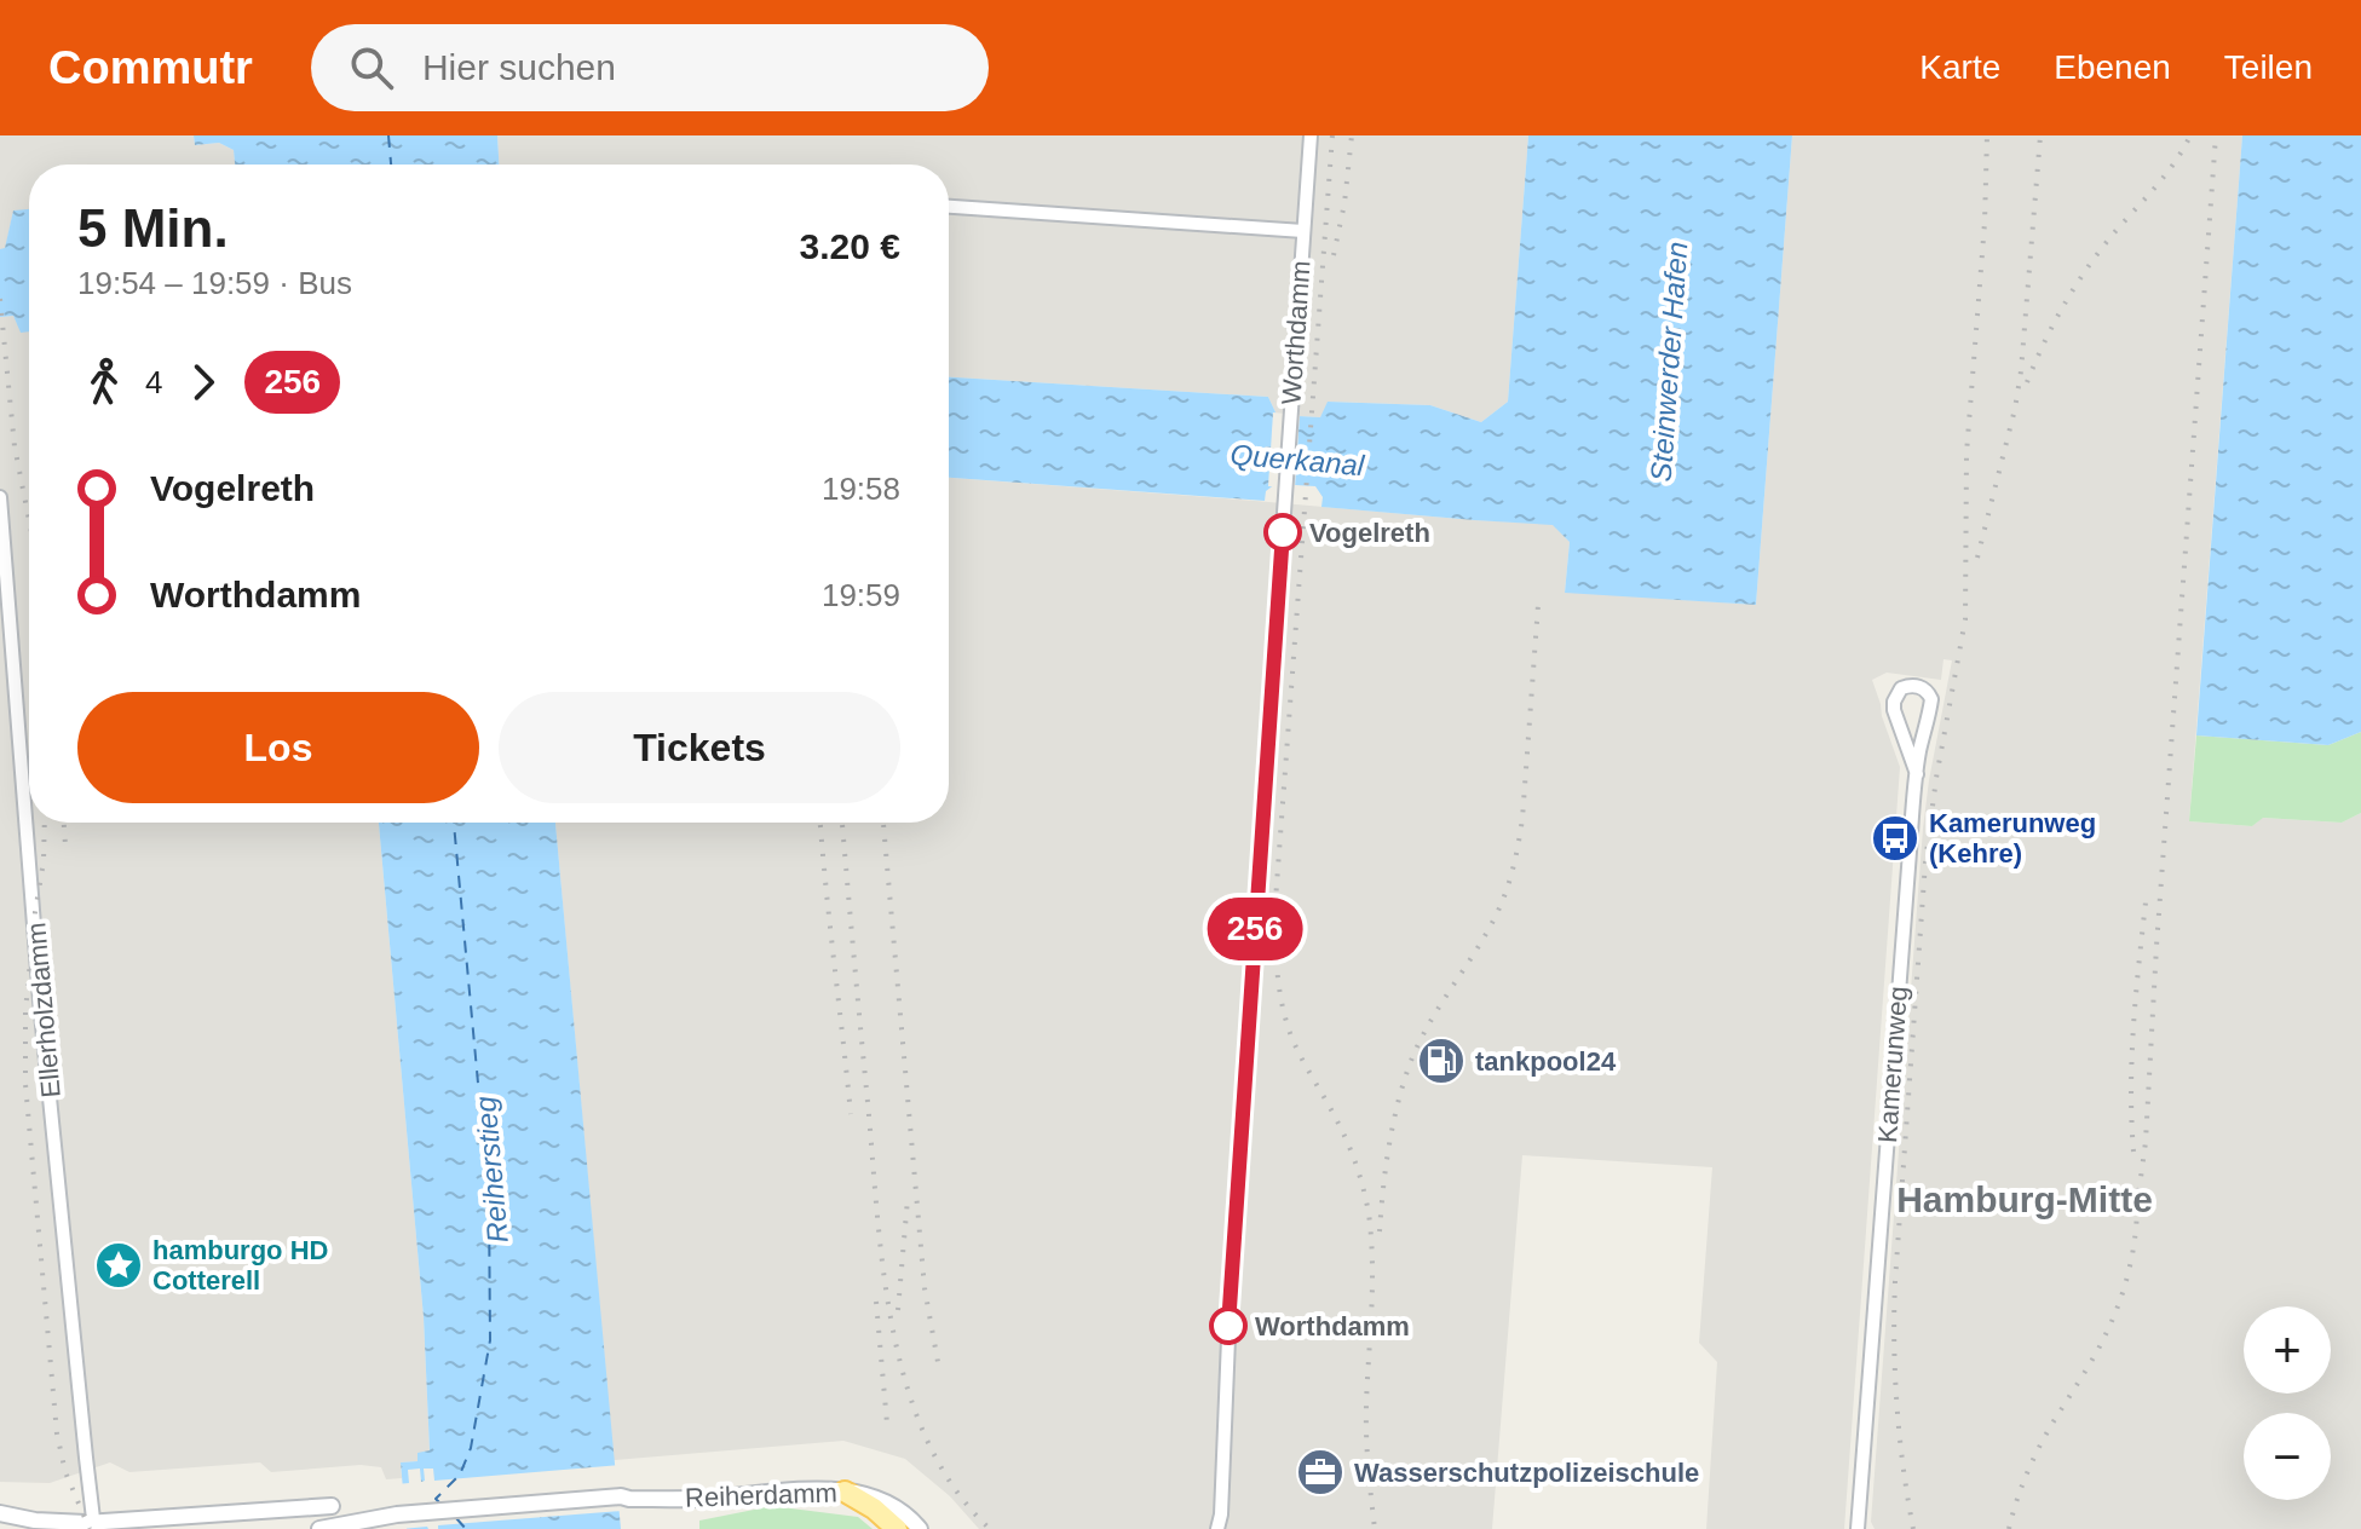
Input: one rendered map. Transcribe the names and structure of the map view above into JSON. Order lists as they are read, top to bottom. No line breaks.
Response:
{"streets":{"street":["Worthdamm","Ellerholzdamm","Kamerunweg","Reiherdamm"]},"districts":["Hamburg-Mitte"],"water":["Steinwerder Hafen","Querkanal","Reiherstieg"],"places":{"other":["Vogelreth","Worthdamm"],"bus stop":["Kamerunweg (Kehre)"],"fuel station":["tankpool24"],"place":["hamburgo HD Cotterell"],"office":["Wasserschutzpolizeischule"]},"lines":["bus line 256"],"page":{"header":"Commutr","search":"Hier suchen","nav":["Karte","Ebenen","Teilen"],"on_map":"256","heading":["5 Min.","19:54 – 19:59 · Bus","3.20 €"],"legs":["4","256"],"list":[{"name":"Vogelreth","value":"19:58"},{"name":"Worthdamm","value":"19:59"}],"buttons":["Los","Tickets"],"map_buttons":["+","−"]}}
